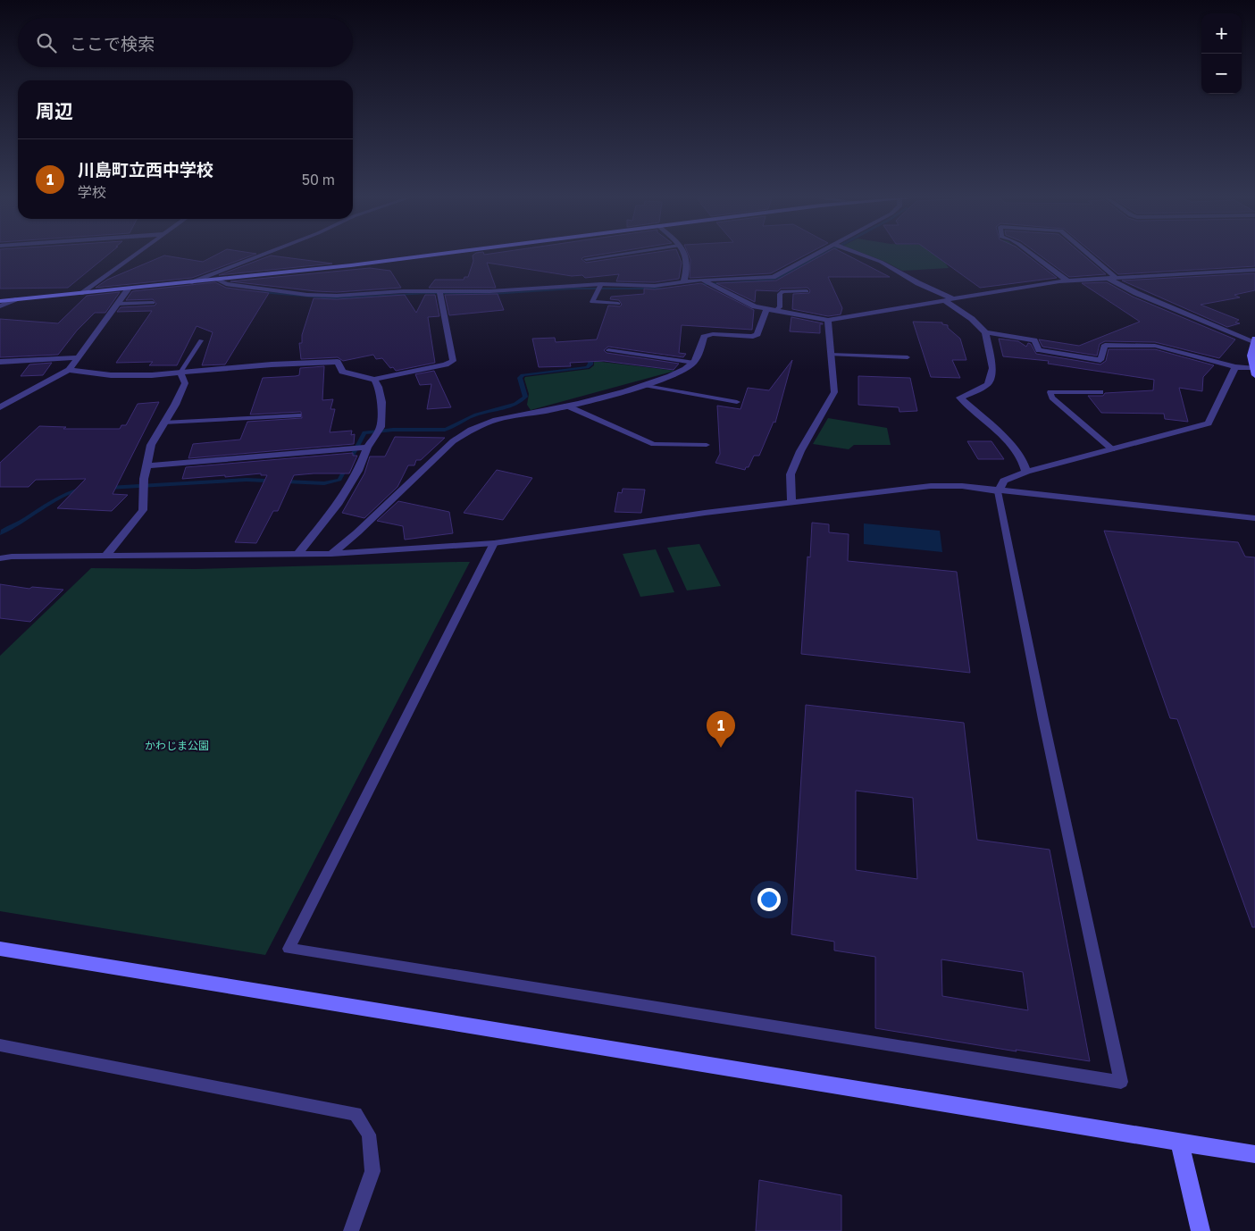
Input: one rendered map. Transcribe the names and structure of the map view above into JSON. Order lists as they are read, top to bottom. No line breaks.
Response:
{"parks":["かわじま公園"],"page":{"map_buttons":["+","−"],"search":"ここで検索","heading":"周辺","list":[{"mark":"1","name":"川島町立西中学校","note":"学校","value":"50 m"}],"pins":"1"}}
